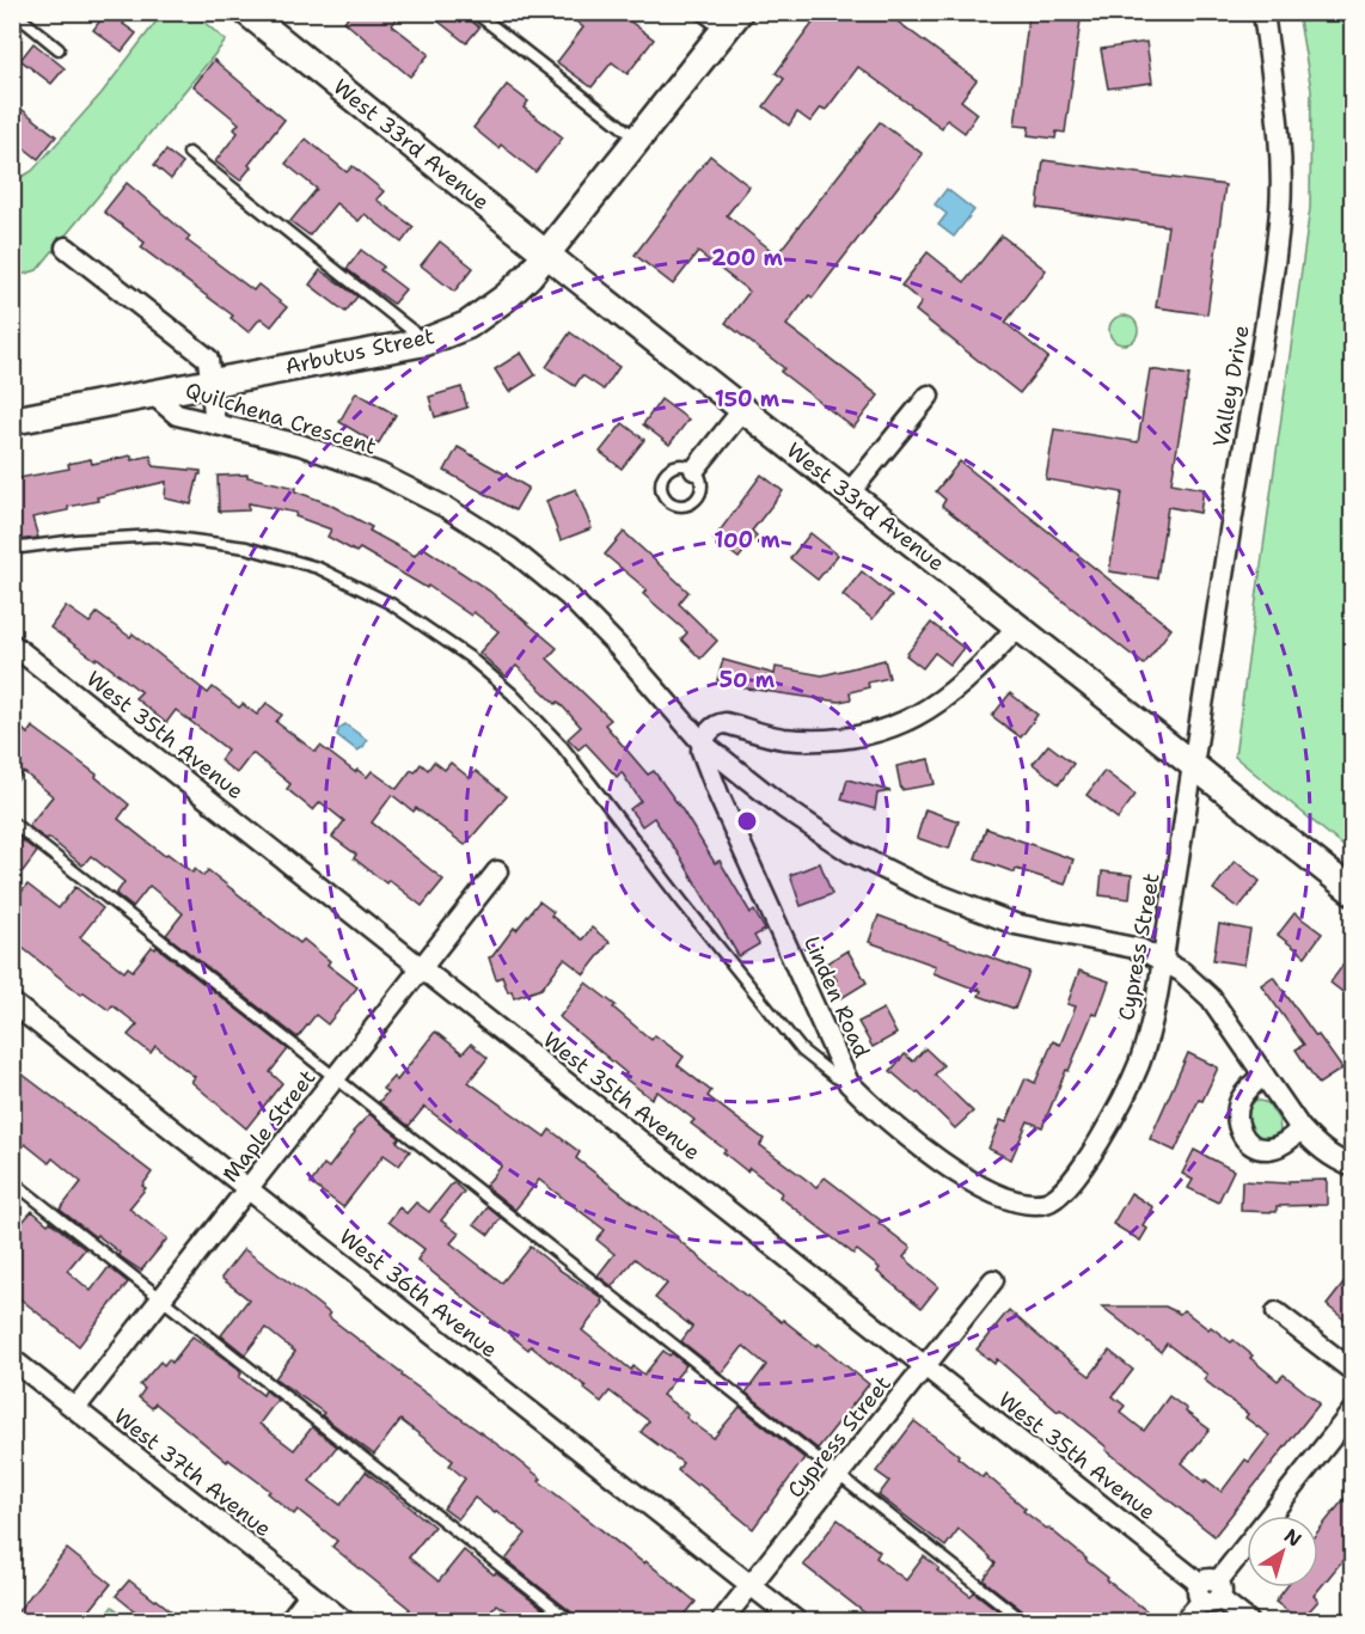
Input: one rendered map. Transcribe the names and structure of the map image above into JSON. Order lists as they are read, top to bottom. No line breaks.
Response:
{"streets":{"main road":["Arbutus Street"],"street":["West 33rd Avenue","Valley Drive","Quilchena Crescent","West 35th Avenue","Cypress Street","Linden Road","Maple Street","West 36th Avenue","West 37th Avenue"]},"crossings":[["West 33rd Avenue","Arbutus Street"],["West 33rd Avenue","Valley Drive"],["West 33rd Avenue","Cypress Street"],["Arbutus Street","Quilchena Crescent"],["Valley Drive","Cypress Street"],["Quilchena Crescent","Cypress Street"],["Quilchena Crescent","Linden Road"],["West 35th Avenue","Cypress Street"],["West 35th Avenue","Maple Street"],["Cypress Street","Linden Road"],["Cypress Street","West 36th Avenue"],["Maple Street","West 36th Avenue"],["Maple Street","West 37th Avenue"]],"north":"top right","rings":["200 m","150 m","100 m","50 m"]}
